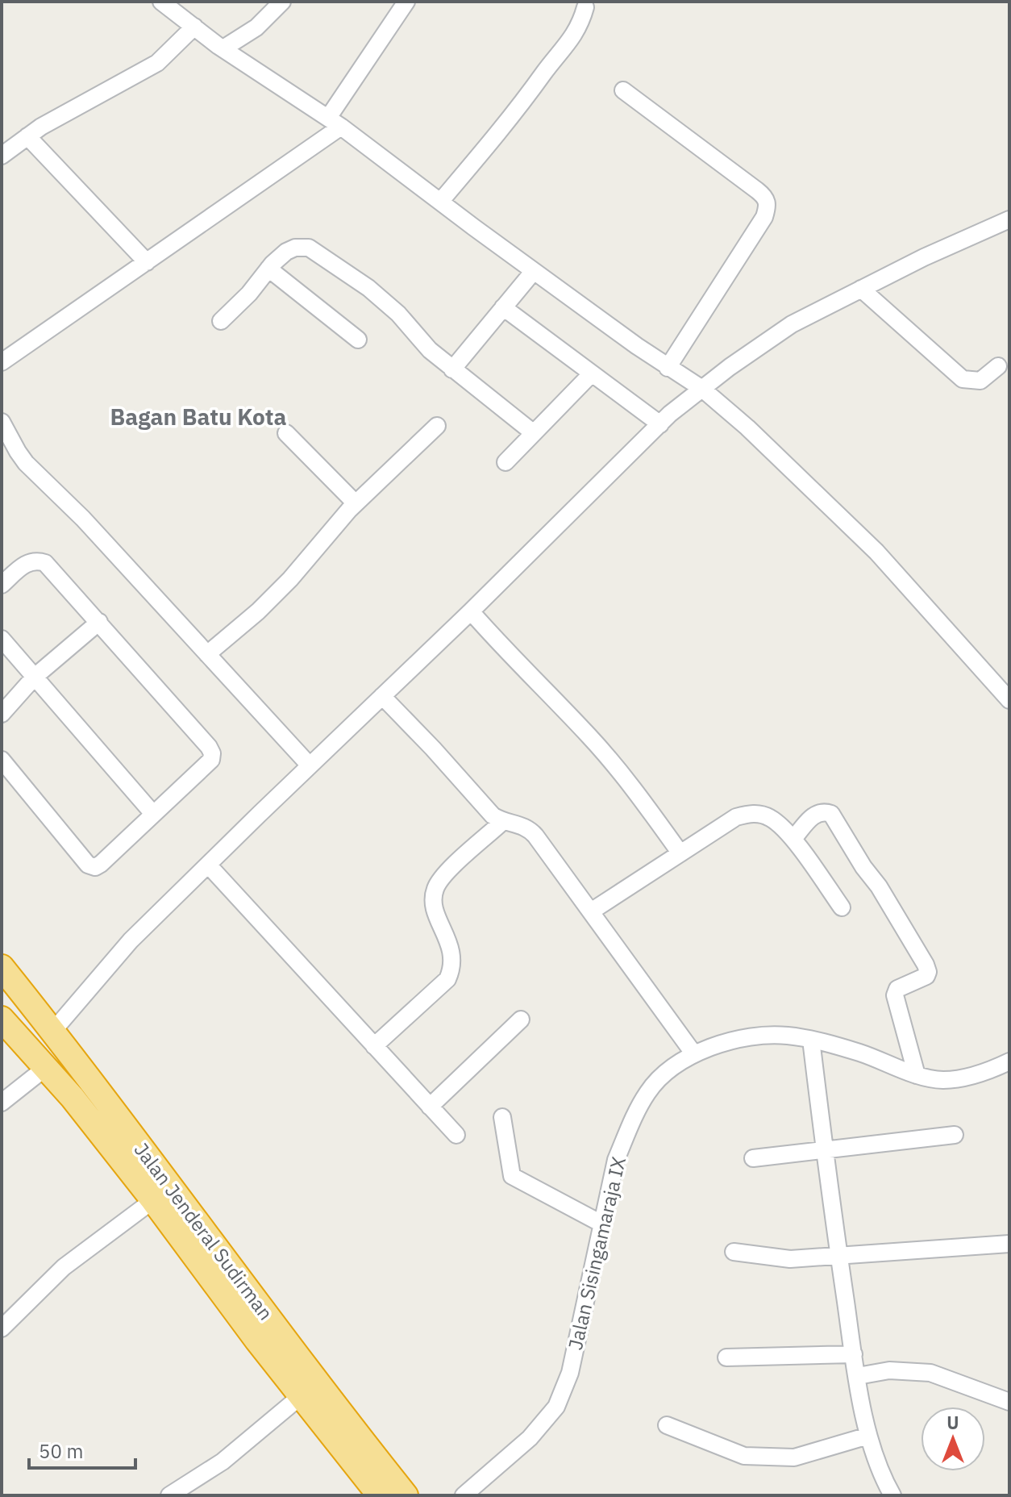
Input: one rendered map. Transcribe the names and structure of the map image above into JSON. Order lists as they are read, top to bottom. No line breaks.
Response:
{"streets":{"highway":["Jalan Jenderal Sudirman"],"street":["Jalan Sisingamaraja IX"]},"districts":["Bagan Batu Kota"],"scale_bar":"50 m","north":"top"}
